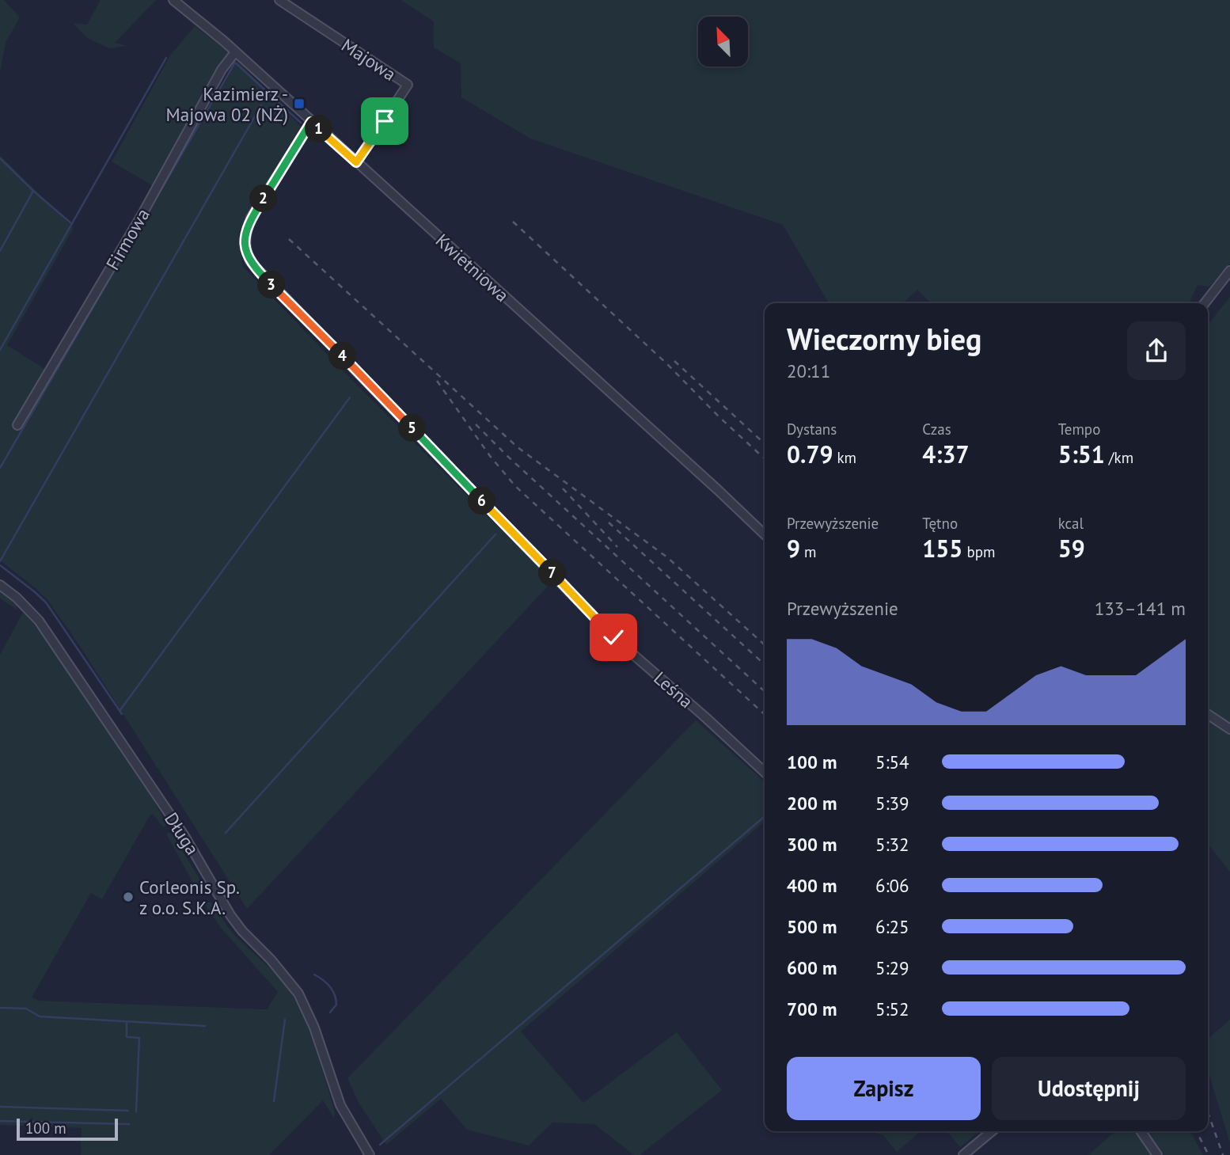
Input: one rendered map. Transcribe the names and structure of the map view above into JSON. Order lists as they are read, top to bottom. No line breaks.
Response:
{"streets":{"street":["Majowa","Firmowa","Kwietniowa","Leśna","Długa"]},"crossings":[["Majowa","Kwietniowa"],["Firmowa","Kwietniowa"],["Kwietniowa","Leśna"]],"places":{"transit":["Kazimierz - Majowa 02 (NŻ)"],"other":["Corleonis Sp. z o.o. S.K.A."]},"scale_bar":"100 m","north":"top left","page":{"pins":["1","2","3","4","5","6","7"],"heading":["Wieczorny bieg","20:11"],"stats":[["Dystans","0.79 km"],["Czas","4:37"],["Tempo","5:51 /km"],["Przewyższenie","9 m"],["Tętno","155 bpm"],["kcal","59"]],"chart":["Przewyższenie","133–141 m"],"list":[{"name":"100 m","note":"5:54"},{"name":"200 m","note":"5:39"},{"name":"300 m","note":"5:32"},{"name":"400 m","note":"6:06"},{"name":"500 m","note":"6:25"},{"name":"600 m","note":"5:29"},{"name":"700 m","note":"5:52"}],"buttons":["Zapisz","Udostępnij"],"scale":"100 m"}}
